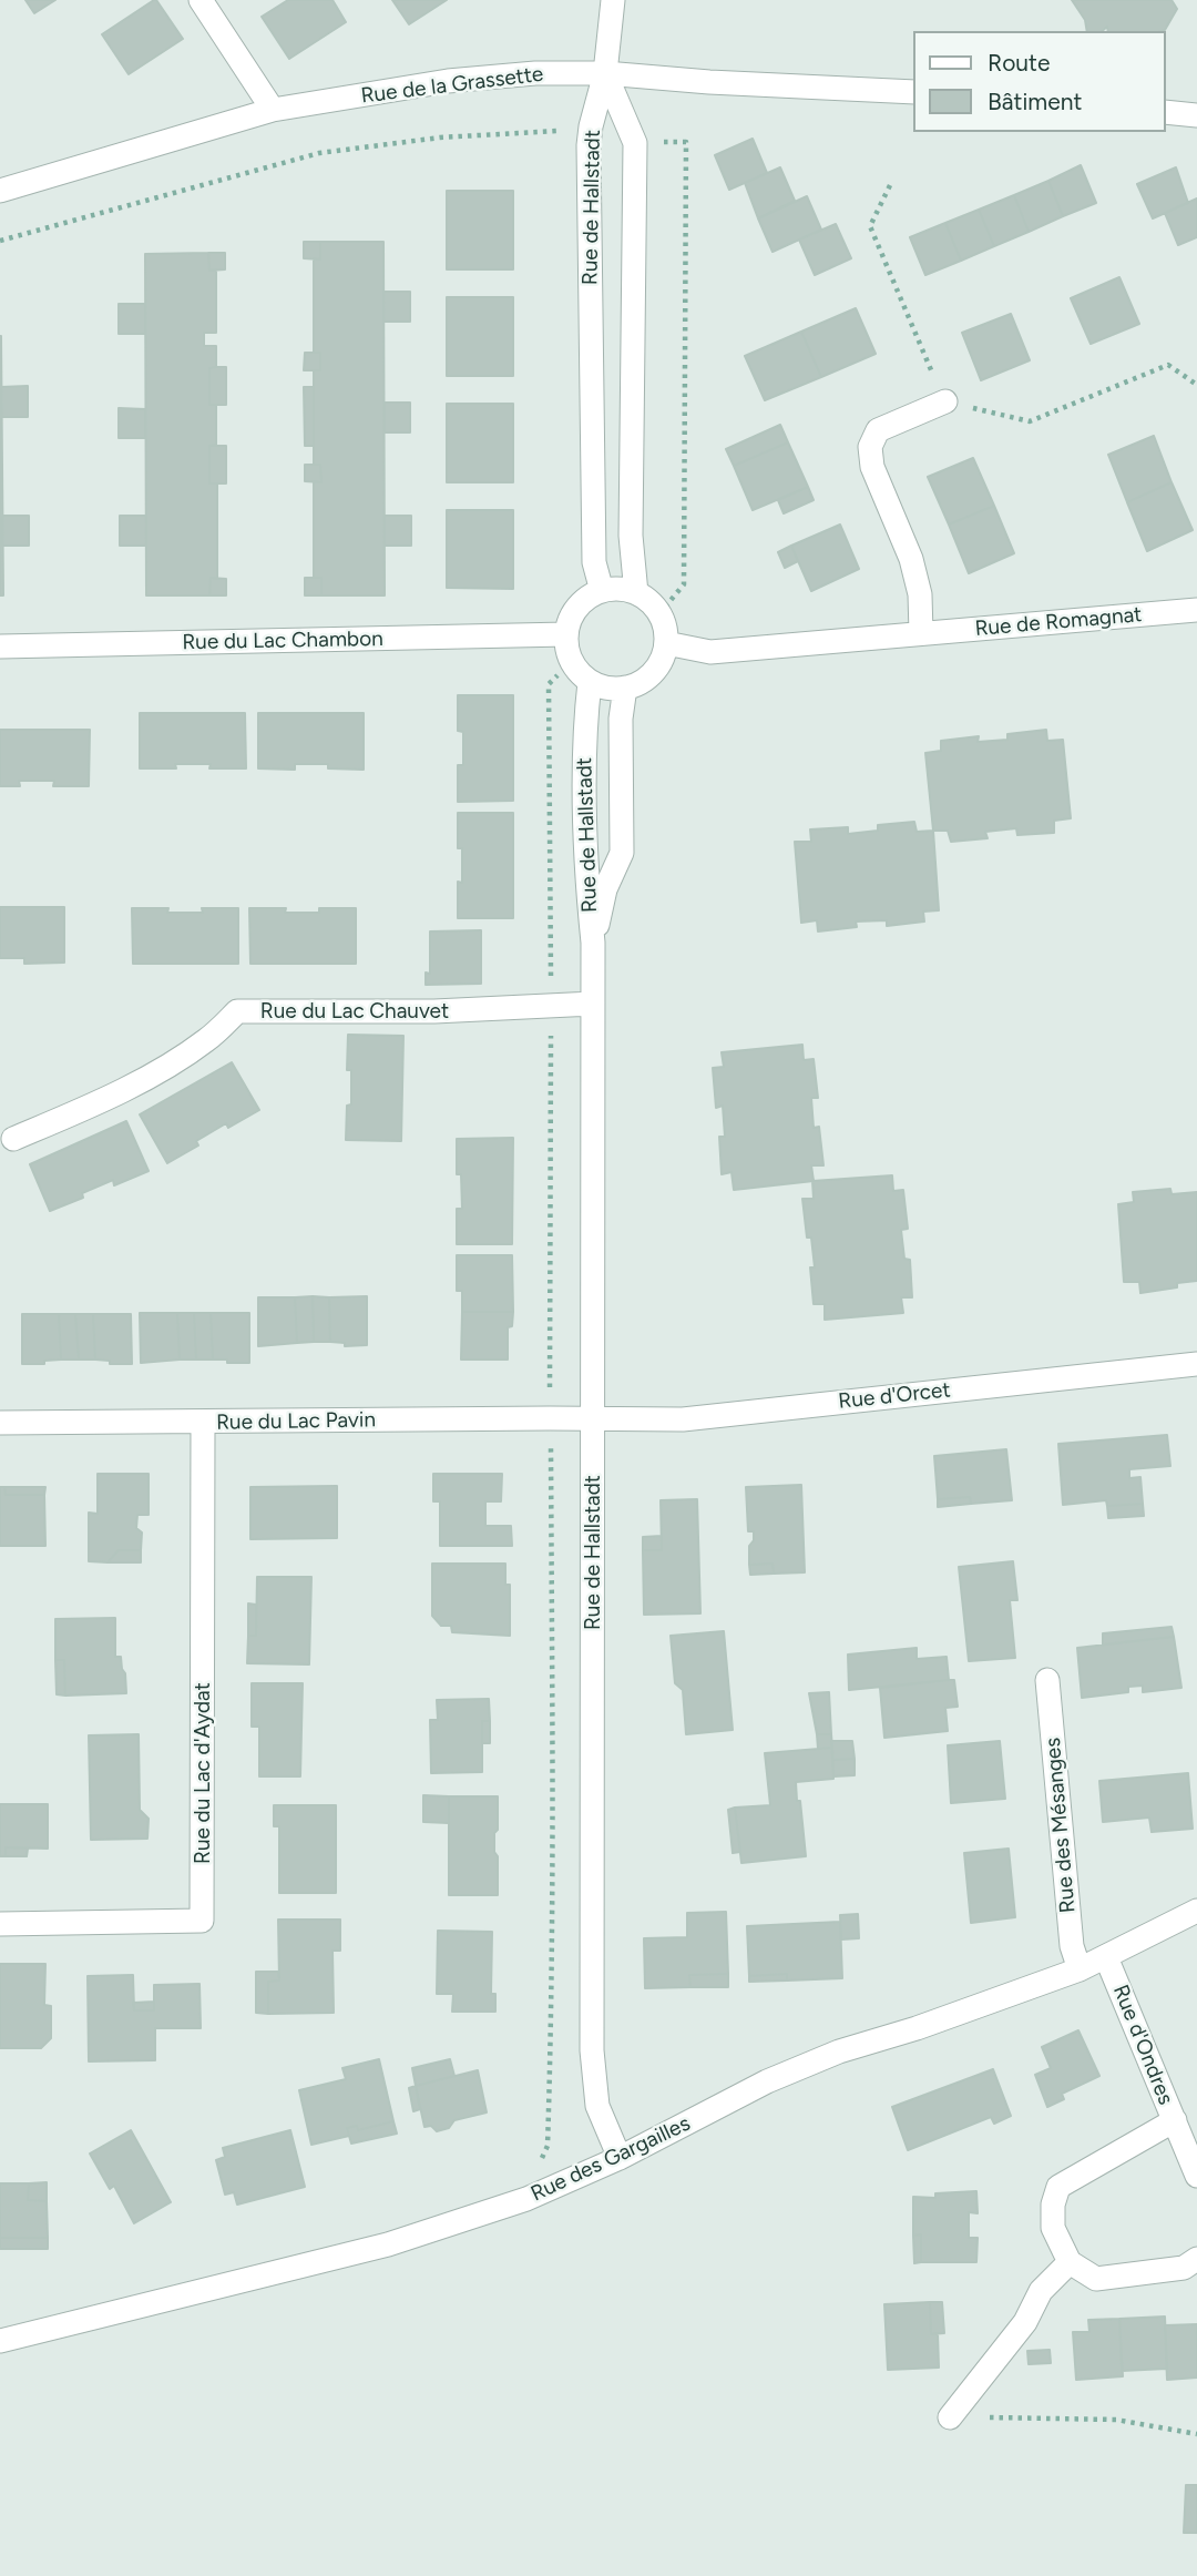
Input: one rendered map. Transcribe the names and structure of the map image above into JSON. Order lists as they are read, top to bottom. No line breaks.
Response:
{"streets":{"street":["Rue de la Grassette","Rue de Hallstadt","Rue de Romagnat","Rue du Lac Chambon","Rue du Lac Chauvet","Rue d'Orcet","Rue du Lac Pavin","Rue du Lac d'Aydat","Rue des Mésanges","Rue d'Ondres","Rue des Gargailles"]},"crossings":[["Rue de la Grassette","Rue de Hallstadt"],["Rue de Hallstadt","Rue de Romagnat"],["Rue de Hallstadt","Rue du Lac Chambon"],["Rue de Hallstadt","Rue du Lac Chauvet"],["Rue de Hallstadt","Rue d'Orcet"],["Rue de Hallstadt","Rue du Lac Pavin"],["Rue de Hallstadt","Rue des Gargailles"],["Rue de Romagnat","Rue du Lac Chambon"],["Rue d'Orcet","Rue du Lac Pavin"],["Rue du Lac Pavin","Rue du Lac d'Aydat"],["Rue des Mésanges","Rue des Gargailles"],["Rue d'Ondres","Rue des Gargailles"]],"legend":["Route","Bâtiment"]}
